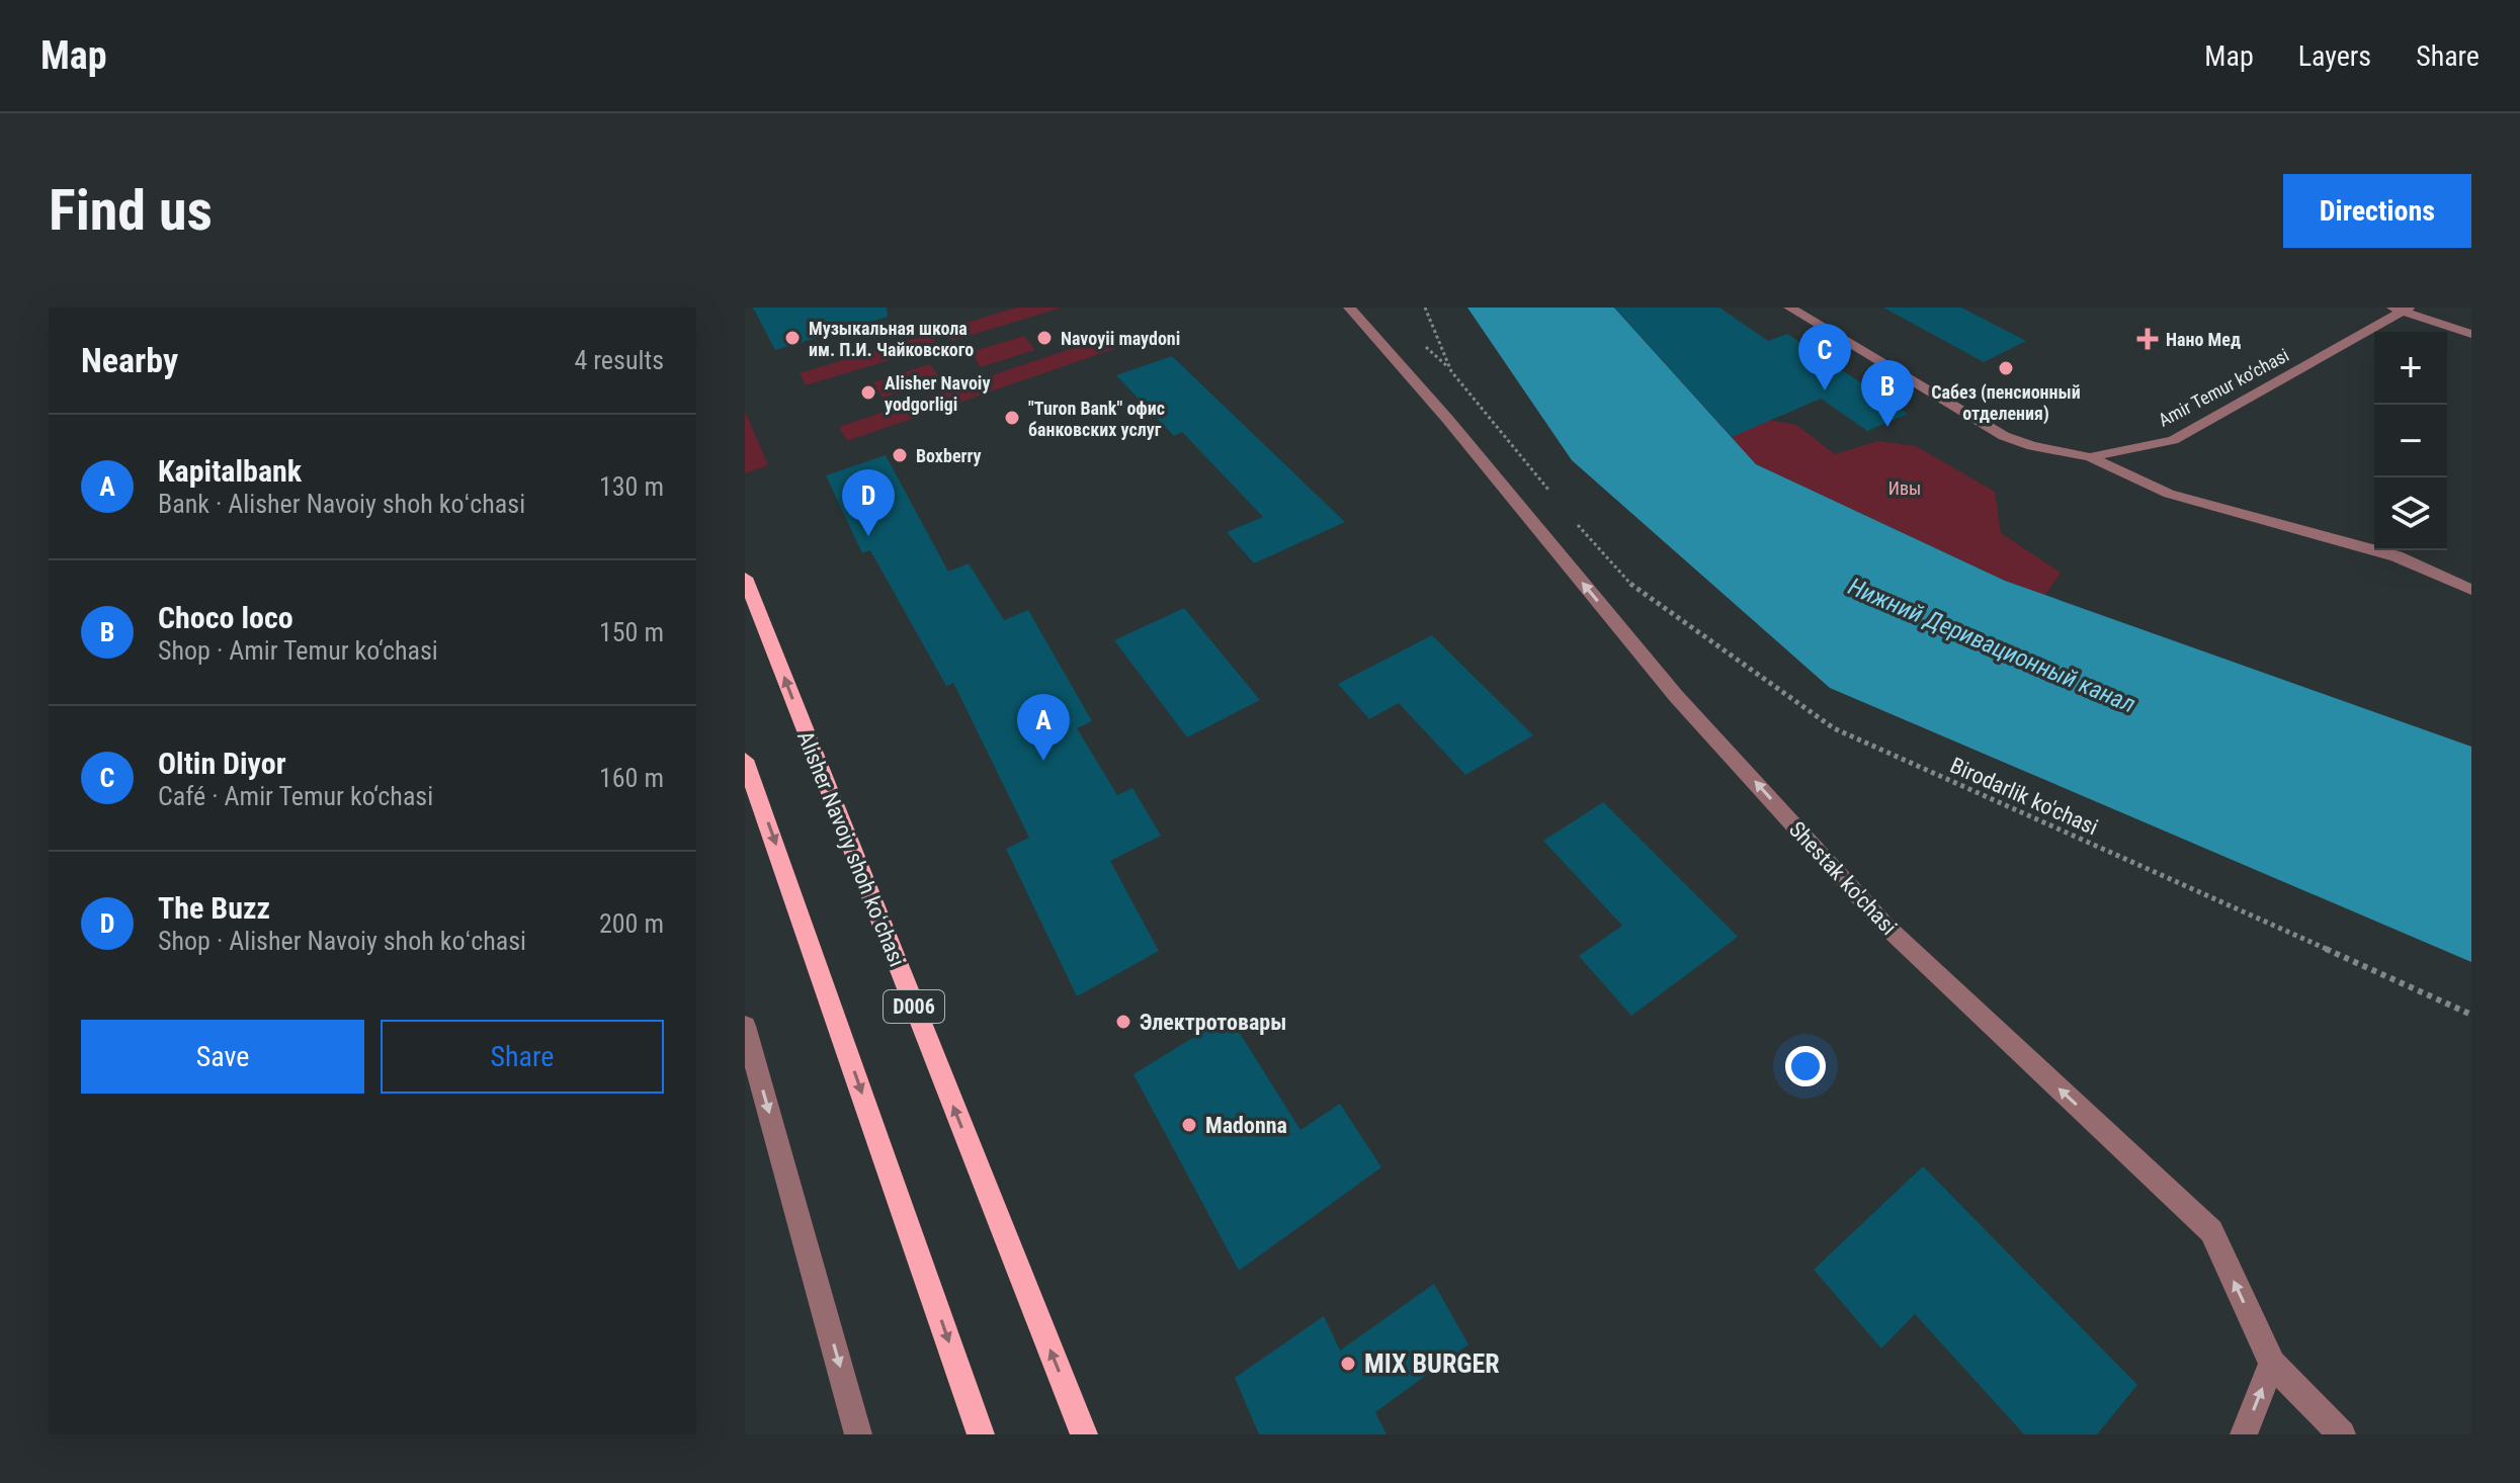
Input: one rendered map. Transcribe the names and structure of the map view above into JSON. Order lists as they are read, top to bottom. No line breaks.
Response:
{"streets":{"main road":["Alisher Navoiy shoh koʻchasi","D006"],"street":["Amir Temur ko‘chasi","Shestak ko'chasi"],"path":["Birodarlik ko'chasi"]},"one_way":["Shestak ko'chasi"],"water":["Нижний Деривационный канал"],"parks":["Ивы"],"places":{"other":["Музыкальная школа им. П.И. Чайковского","Navoyii maydoni","Сабез (пенсионный отделения)","Alisher Navoiy yodgorligi","\"Turon Bank\" офис банковских услуг","Boxberry","Электротовары","Madonna","MIX BURGER"],"health":["Нано Мед"]},"page":{"header":"Map","nav":["Map","Layers","Share"],"buttons":["Directions",["Save","Share"]],"title":"Find us","heading":["Nearby","4 results"],"pins":["C","B","D","A"],"map_buttons":["+","−"],"list":[{"mark":"A","name":"Kapitalbank","note":"Bank · Alisher Navoiy shoh koʻchasi","value":"130 m"},{"mark":"B","name":"Choco loco","note":"Shop · Amir Temur ko‘chasi","value":"150 m"},{"mark":"C","name":"Oltin Diyor","note":"Café · Amir Temur ko‘chasi","value":"160 m"},{"mark":"D","name":"The Buzz","note":"Shop · Alisher Navoiy shoh koʻchasi","value":"200 m"}]}}
